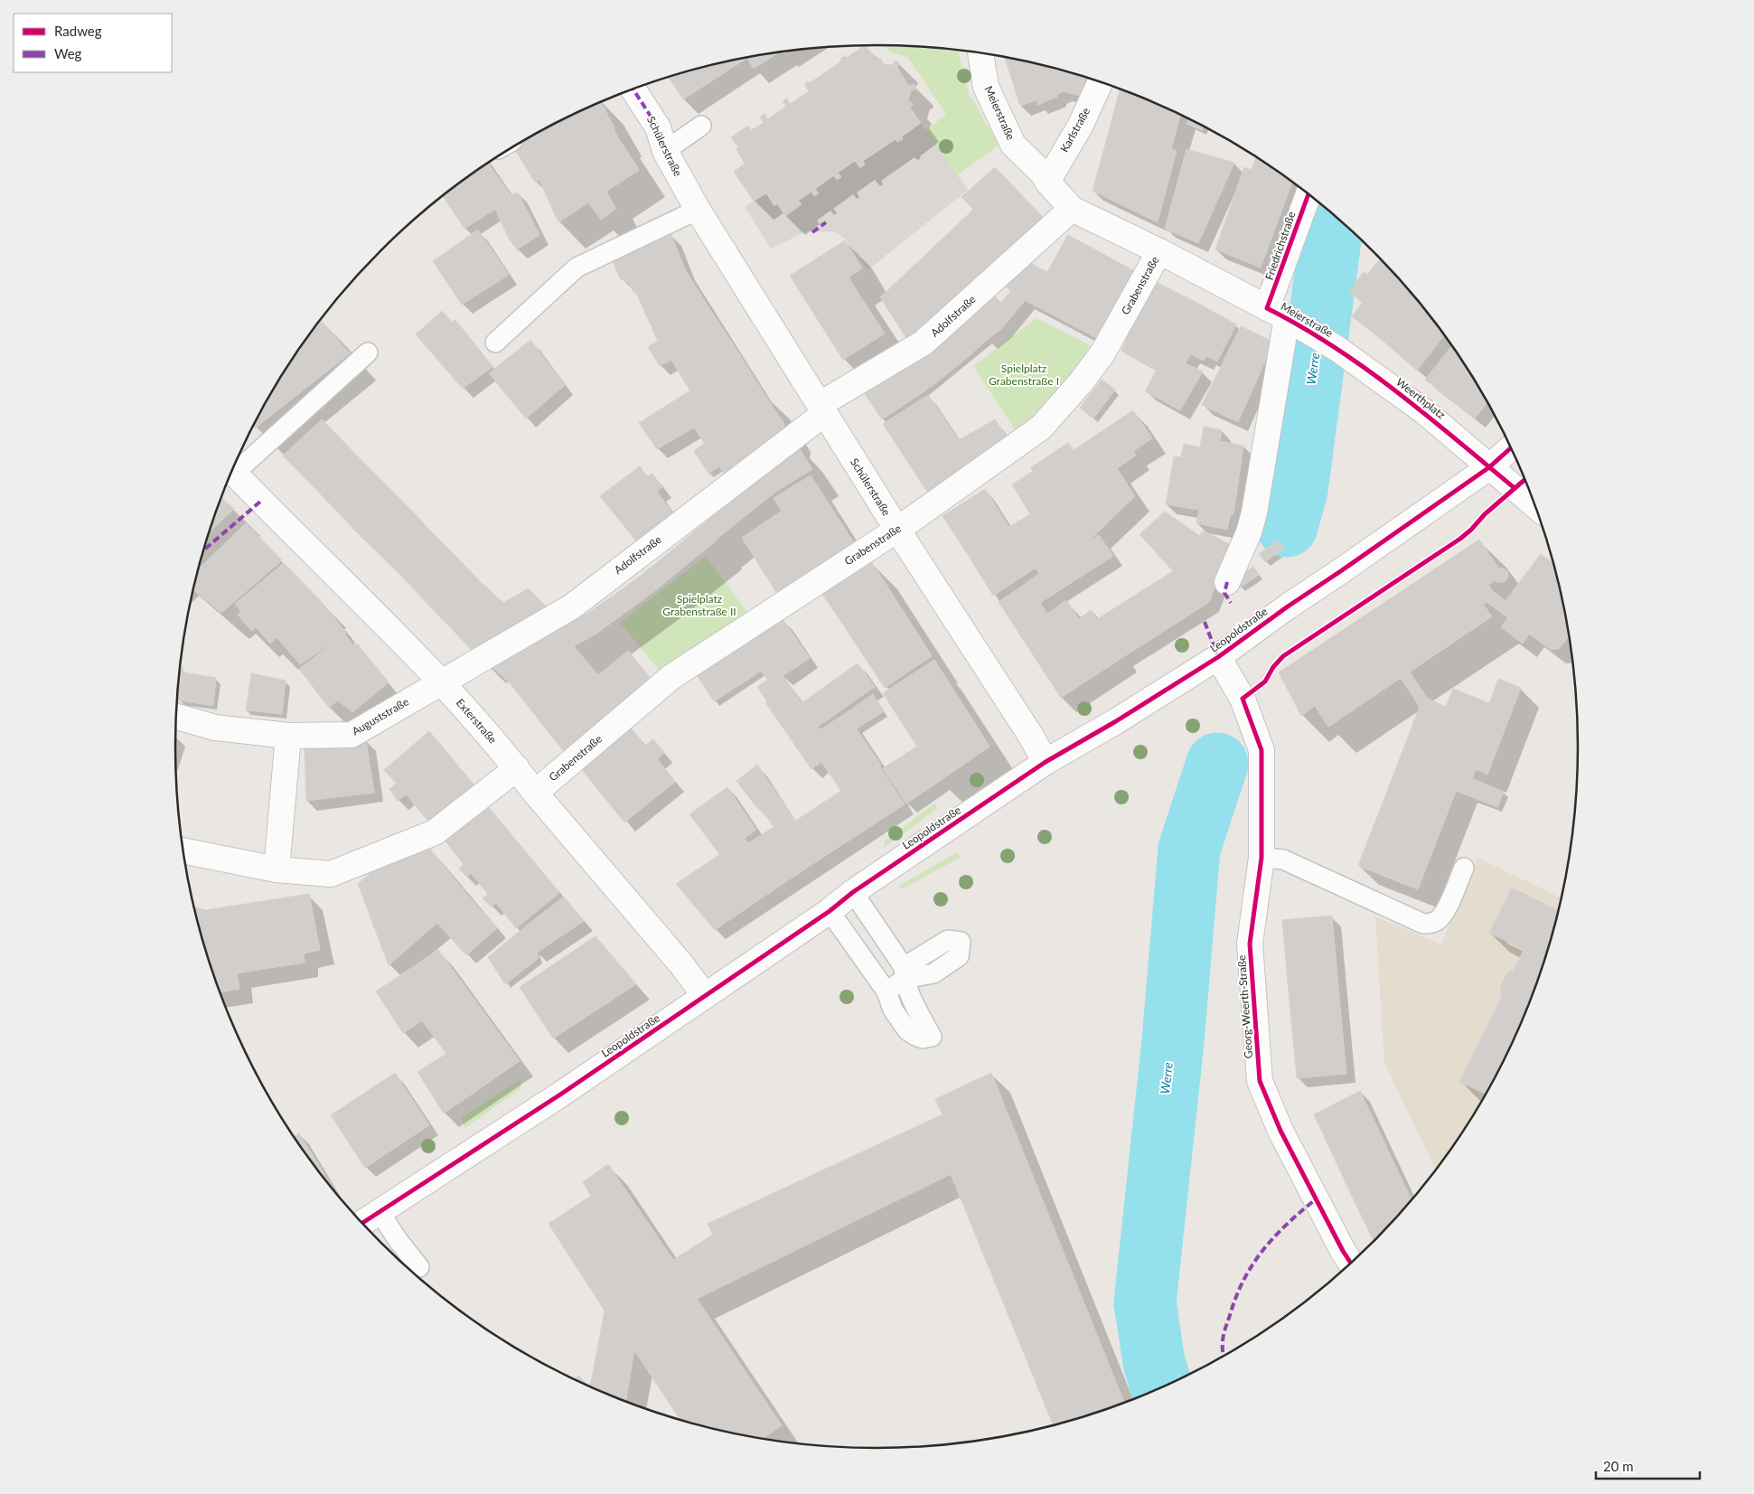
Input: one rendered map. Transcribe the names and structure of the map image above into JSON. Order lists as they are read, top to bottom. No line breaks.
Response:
{"streets":{"street":["Meierstraße","Karlstraße","Schülerstraße","Friedrichstraße","Grabenstraße","Adolfstraße","Weerthplatz","Leopoldstraße","Auguststraße","Exterstraße","Georg-Weerth-Straße"]},"crossings":[["Meierstraße","Karlstraße"],["Meierstraße","Friedrichstraße"],["Meierstraße","Grabenstraße"],["Meierstraße","Adolfstraße"],["Meierstraße","Weerthplatz"],["Schülerstraße","Grabenstraße"],["Schülerstraße","Adolfstraße"],["Schülerstraße","Leopoldstraße"],["Grabenstraße","Exterstraße"],["Adolfstraße","Auguststraße"],["Adolfstraße","Exterstraße"],["Weerthplatz","Leopoldstraße"],["Leopoldstraße","Exterstraße"],["Leopoldstraße","Georg-Weerth-Straße"],["Auguststraße","Exterstraße"]],"water":["Werre"],"parks":["Spielplatz Grabenstraße I","Spielplatz Grabenstraße II"],"legend":["Radweg","Weg"],"scale_bar":"20 m"}
